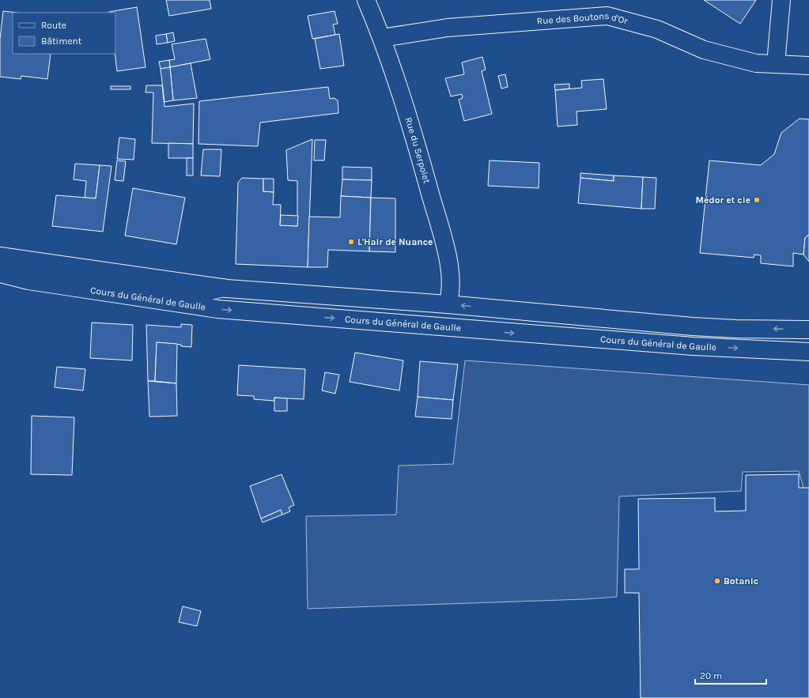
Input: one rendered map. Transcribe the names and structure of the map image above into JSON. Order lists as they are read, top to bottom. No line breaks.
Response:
{"streets":{"main road":["Rue des Boutons d'Or","Rue du Serpolet","Cours du Général de Gaulle"]},"crossings":[["Rue des Boutons d'Or","Rue du Serpolet"],["Rue du Serpolet","Cours du Général de Gaulle"]],"places":["Médor et cie","L'Hair de Nuance","Botanic"],"legend":["Route","Bâtiment"],"scale_bar":"20 m"}
